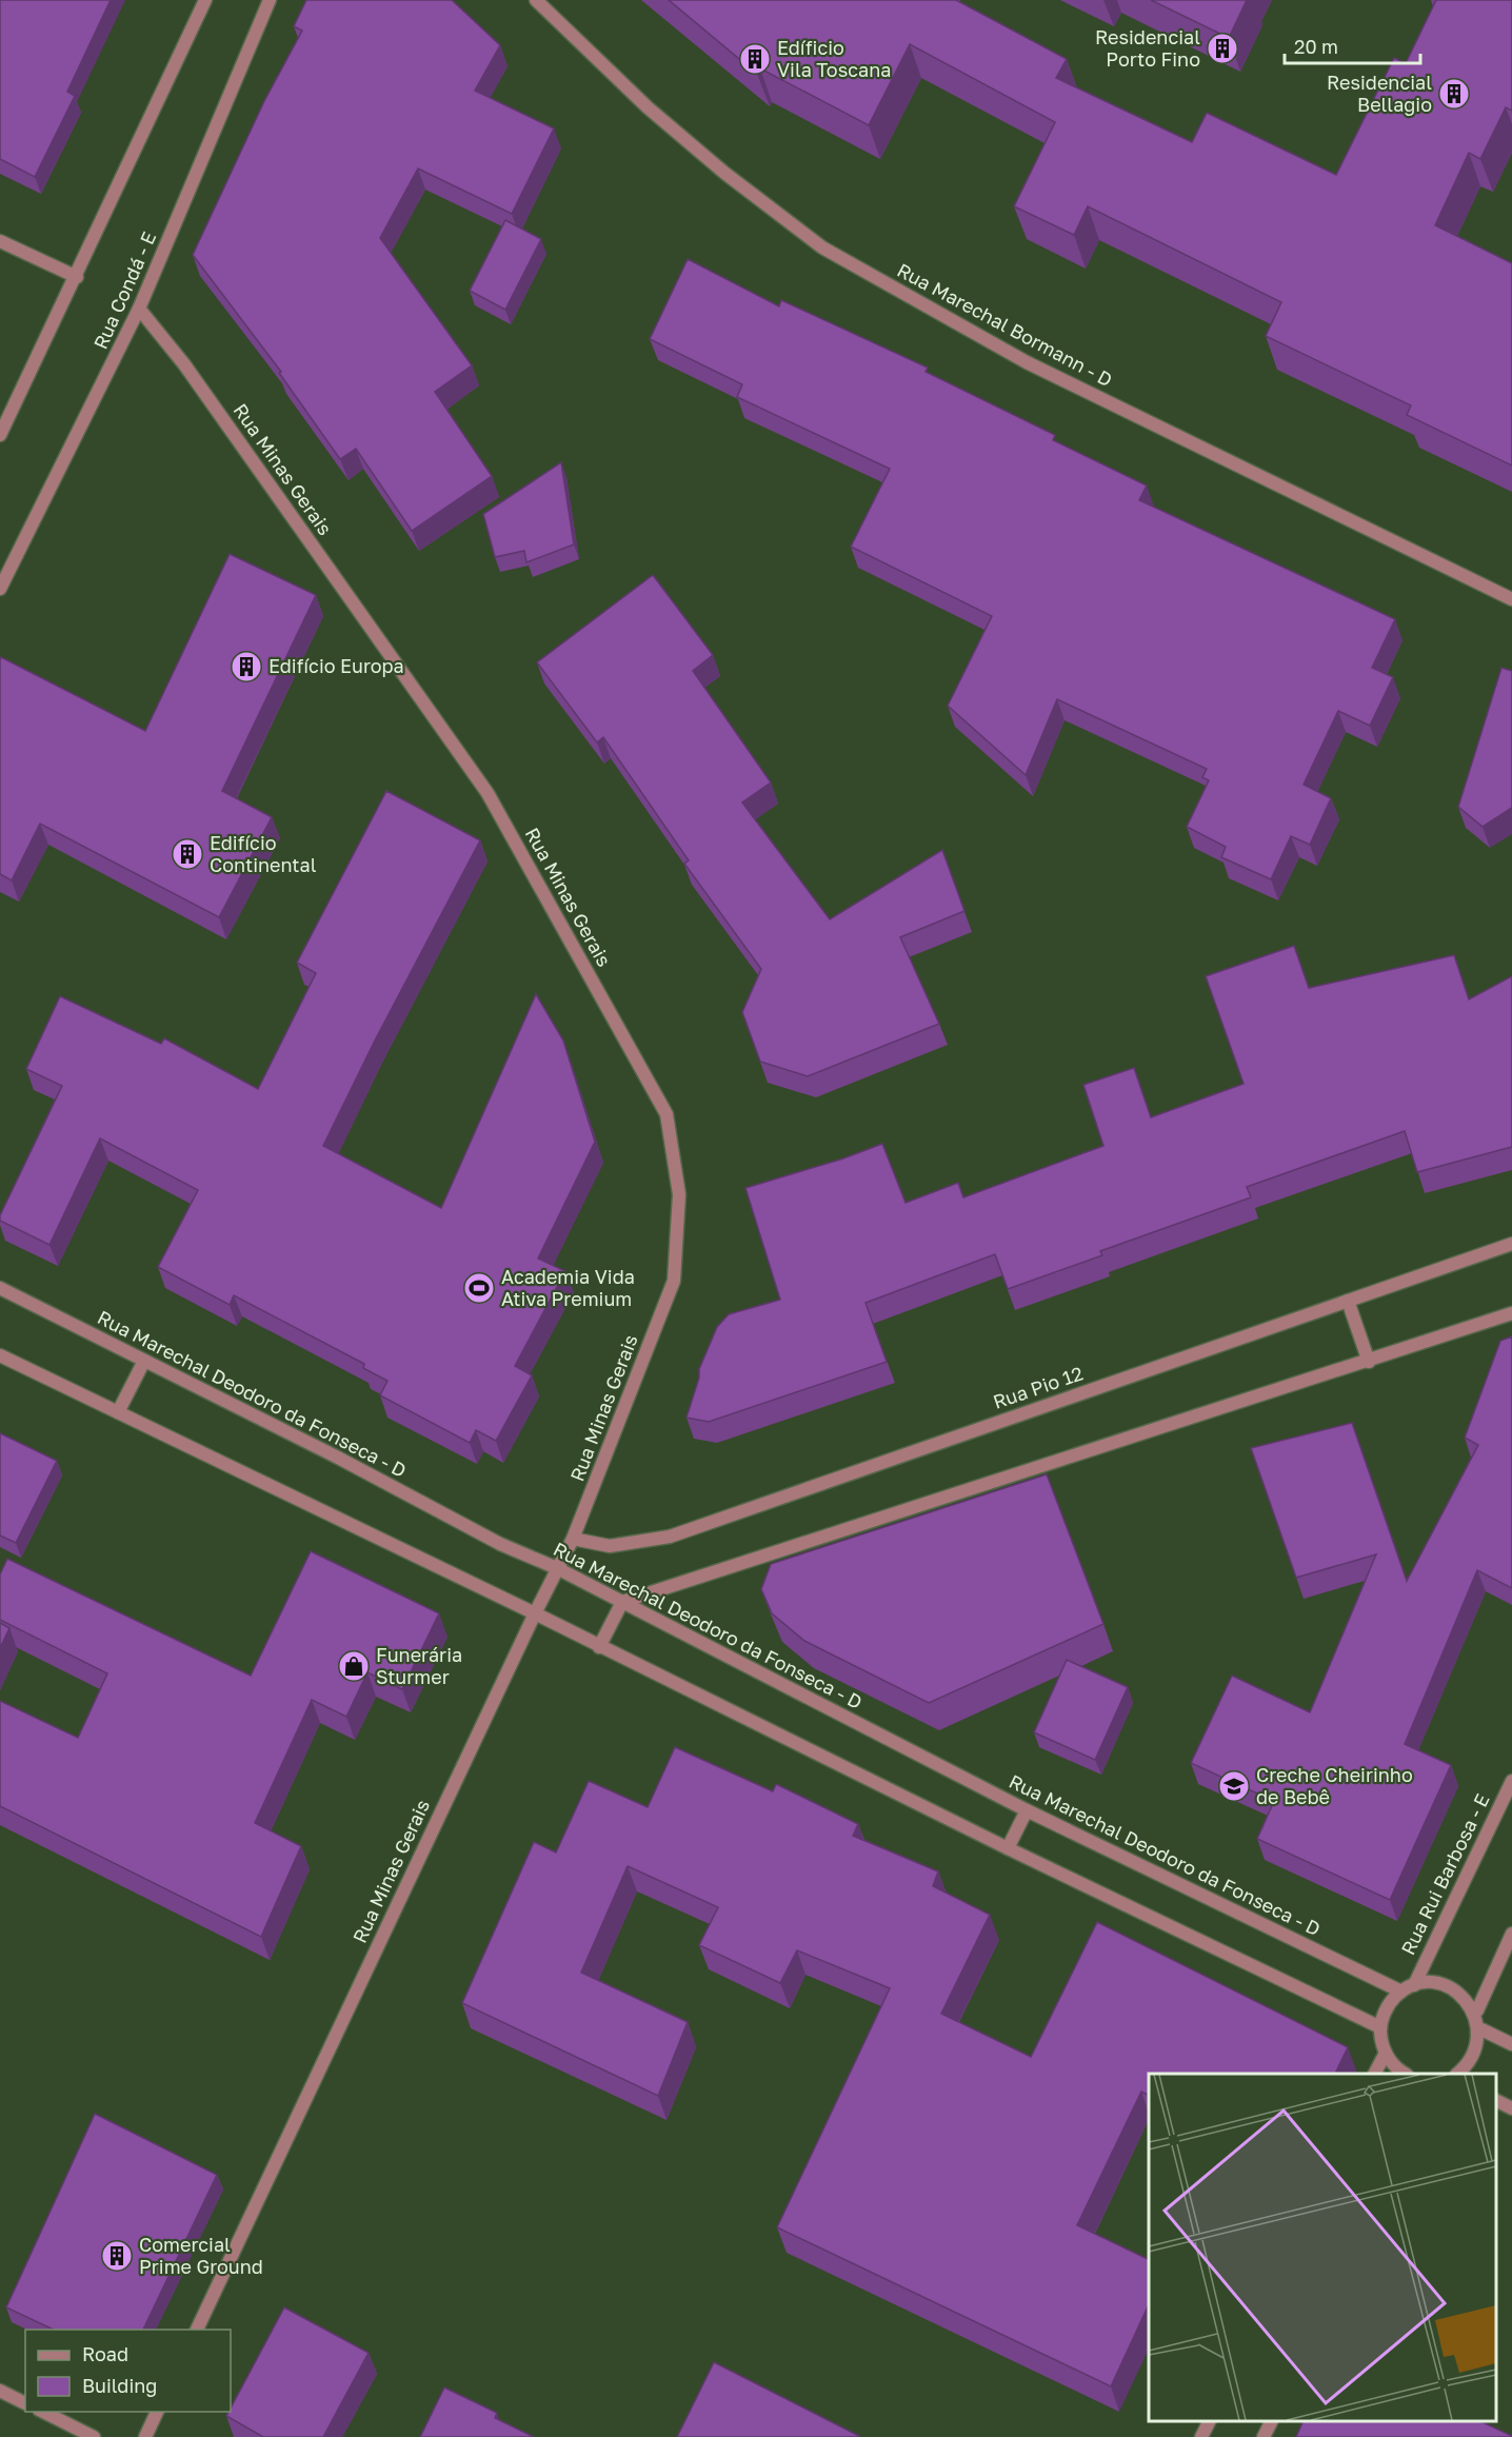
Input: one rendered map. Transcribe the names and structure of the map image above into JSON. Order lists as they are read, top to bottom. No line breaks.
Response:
{"streets":{"street":["Rua Condá - E","Rua Marechal Bormann - D","Rua Minas Gerais","Rua Pio 12","Rua Marechal Deodoro da Fonseca - D","Rua Rui Barbosa - E"]},"crossings":[["Rua Condá - E","Rua Minas Gerais"],["Rua Minas Gerais","Rua Pio 12"],["Rua Minas Gerais","Rua Marechal Deodoro da Fonseca - D"]],"places":{"building":["Residencial Porto Fino","Edíficio Vila Toscana","Residencial Bellagio","Edifício Europa","Edifício Continental","Comercial Prime Ground"],"sports":["Academia Vida Ativa Premium"],"shop":["Funerária Sturmer"],"school or university":["Creche Cheirinho de Bebê"]},"legend":["Road","Building"],"scale_bar":"20 m"}
